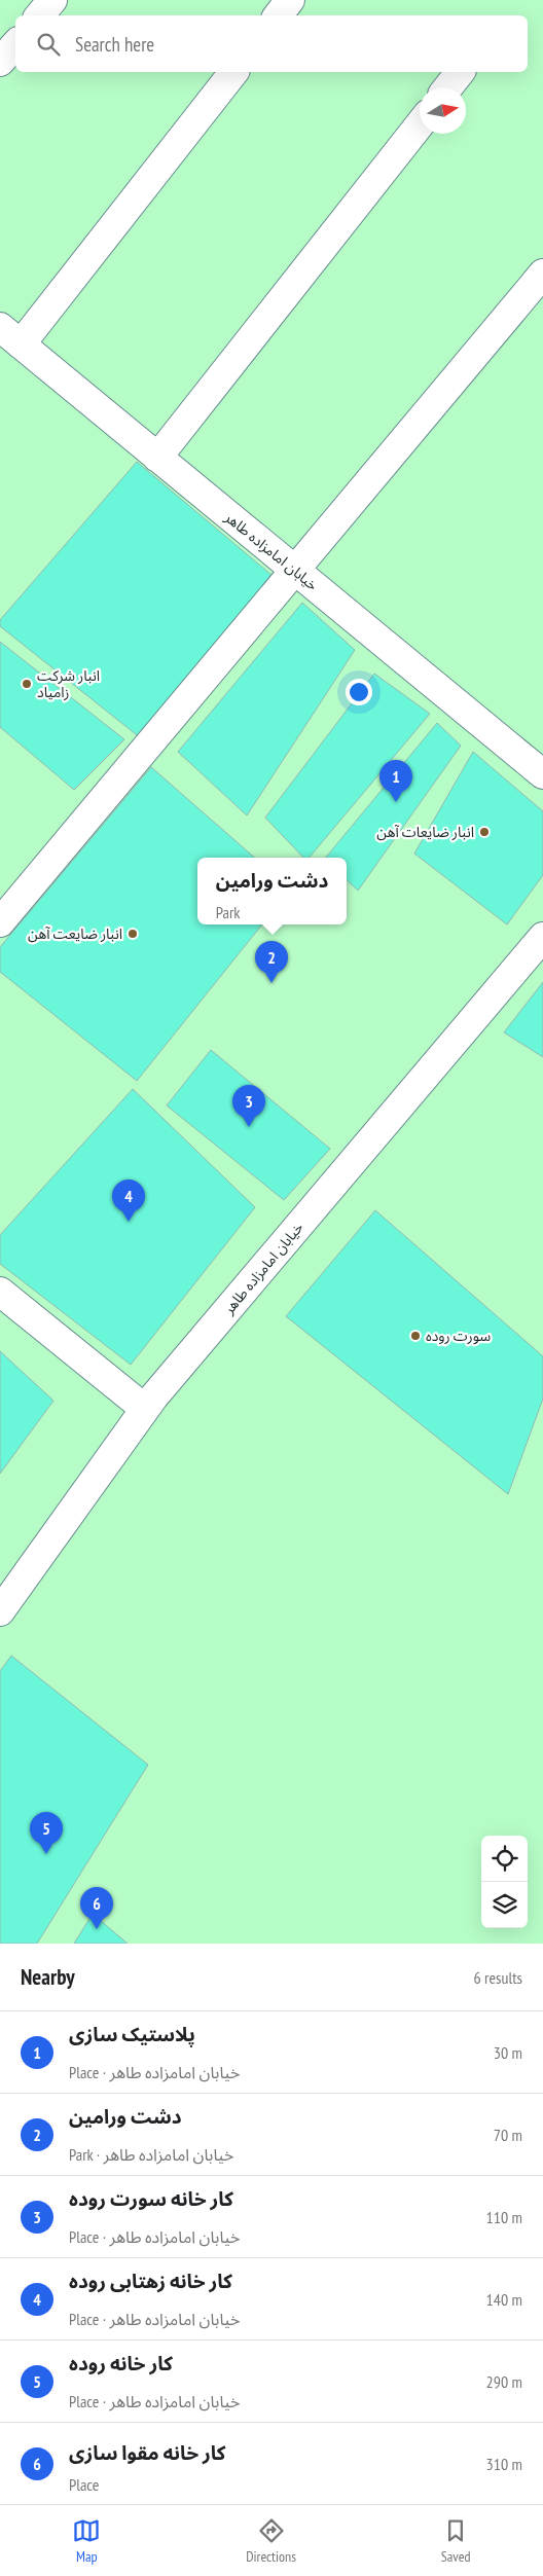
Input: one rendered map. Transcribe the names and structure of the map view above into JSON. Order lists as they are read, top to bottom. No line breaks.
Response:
{"streets":{"street":["خیابان امامزاده طاهر"]},"places":["انبار شرکت زامیاد","انبار ضایعات آهن","انبار ضایعت آهن","سورت روده"],"north":"right","page":{"search":"Search here","pins":["1","2","3","4","5","6"],"popup":["دشت ورامین","Park"],"heading":["Nearby","6 results"],"list":[{"mark":"1","name":"پلاستیک سازی","note":"Place · خیابان امامزاده طاهر","value":"30 m"},{"mark":"2","name":"دشت ورامین","note":"Park · خیابان امامزاده طاهر","value":"70 m"},{"mark":"3","name":"کار خانه سورت روده","note":"Place · خیابان امامزاده طاهر","value":"110 m"},{"mark":"4","name":"کار خانه زهتابی روده","note":"Place · خیابان امامزاده طاهر","value":"140 m"},{"mark":"5","name":"کار خانه روده","note":"Place · خیابان امامزاده طاهر","value":"290 m"},{"mark":"6","name":"کار خانه مقوا سازی","note":"Place","value":"310 m"}],"nav":["Map","Directions","Saved"]}}
